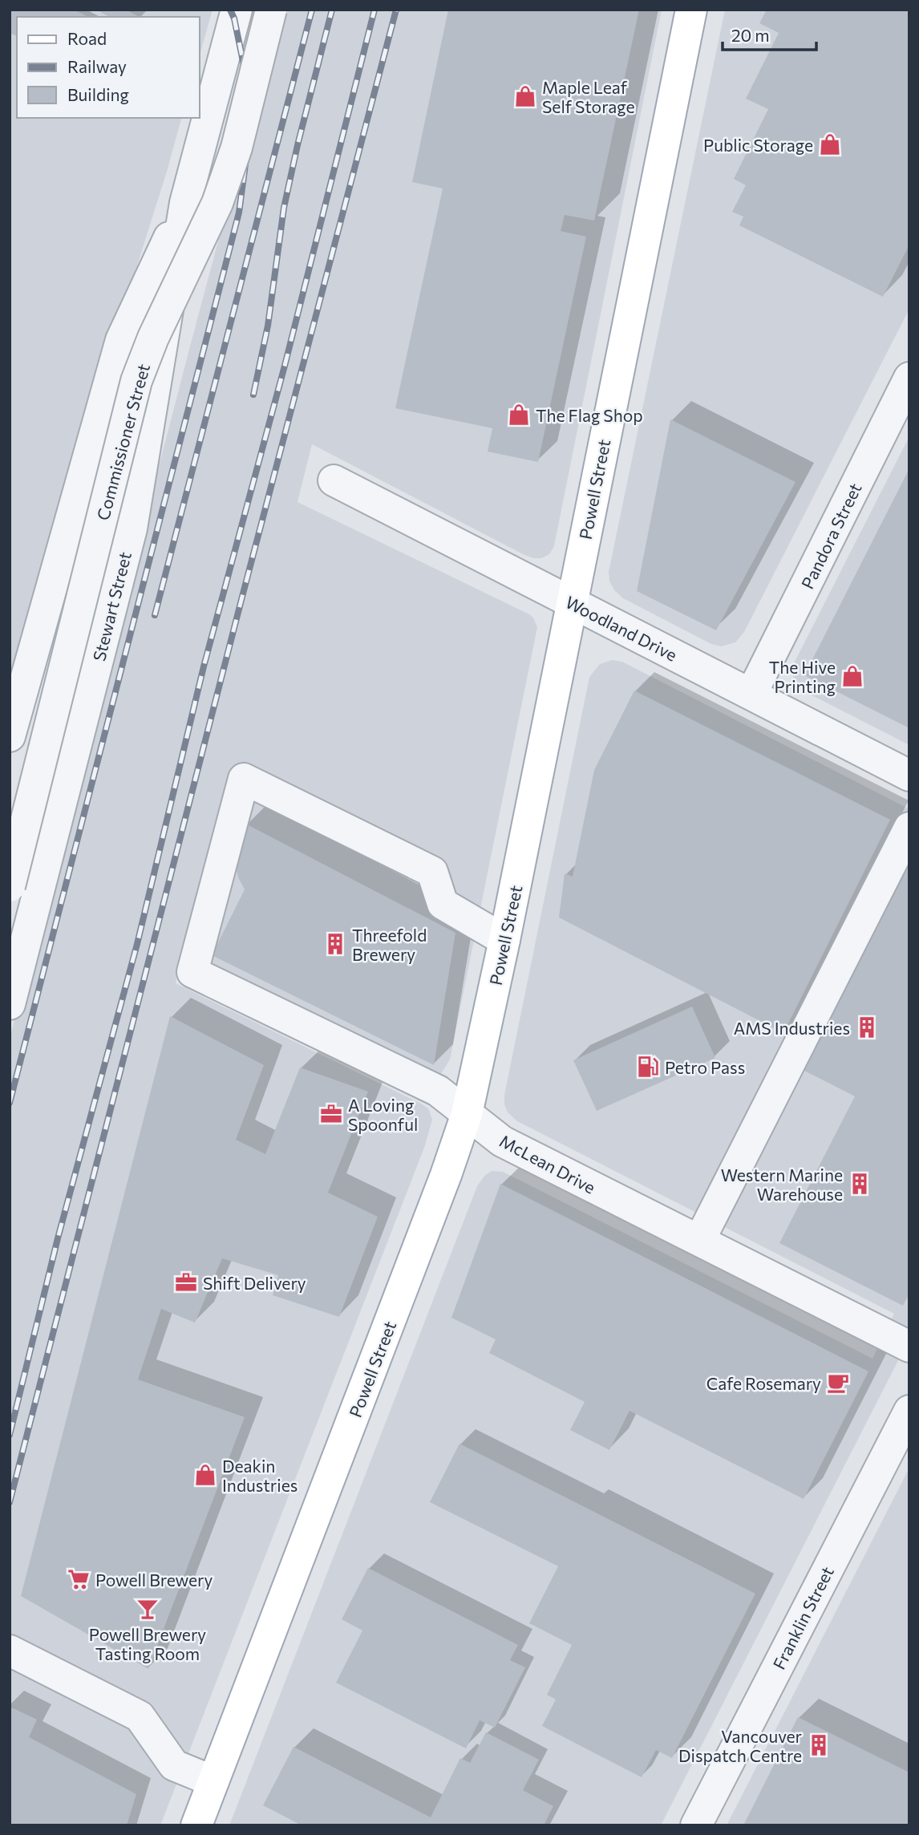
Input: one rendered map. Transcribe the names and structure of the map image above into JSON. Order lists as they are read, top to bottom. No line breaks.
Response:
{"streets":{"main road":["Powell Street"],"street":["Commissioner Street","Pandora Street","Stewart Street","Woodland Drive","McLean Drive","Franklin Street"]},"crossings":[["Powell Street","Woodland Drive"],["Powell Street","McLean Drive"],["Pandora Street","Woodland Drive"]],"places":{"shop":["Maple Leaf Self Storage","Public Storage","The Flag Shop","The Hive Printing","Deakin Industries"],"building":["Threefold Brewery","AMS Industries","Western Marine Warehouse","Vancouver Dispatch Centre"],"fuel station":["Petro Pass"],"office":["A Loving Spoonful","Shift Delivery"],"cafe":["Cafe Rosemary"],"supermarket":["Powell Brewery"],"bar":["Powell Brewery Tasting Room"]},"legend":["Road","Railway","Building"],"scale_bar":"20 m"}
